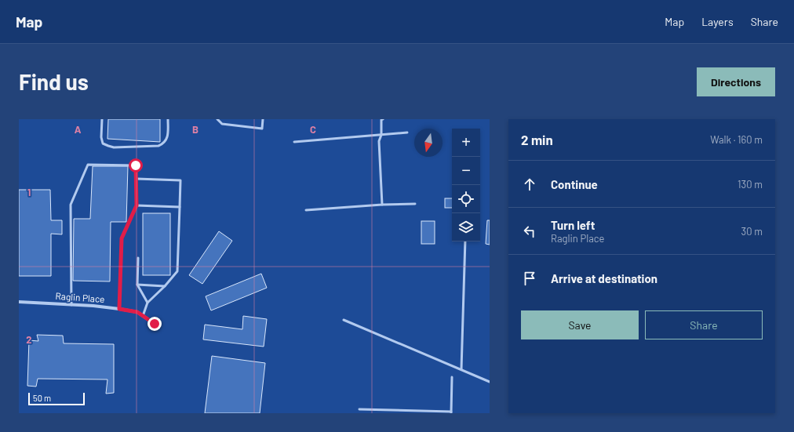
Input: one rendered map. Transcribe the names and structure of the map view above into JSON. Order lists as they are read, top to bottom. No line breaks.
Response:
{"streets":{"street":["Raglin Place"]},"scale_bar":"50 m","north":"bottom","page":{"header":"Map","nav":["Map","Layers","Share"],"buttons":["Directions",["Save","Share"]],"title":"Find us","heading":["2 min","Walk · 160 m"],"map_buttons":["+","−"],"list":[["Continue","130 m"],["Turn left","Raglin Place","30 m"],"Arrive at destination"],"scale":"50 m"},"grid":{"columns":["A","B","C"],"rows":["1","2"]}}
